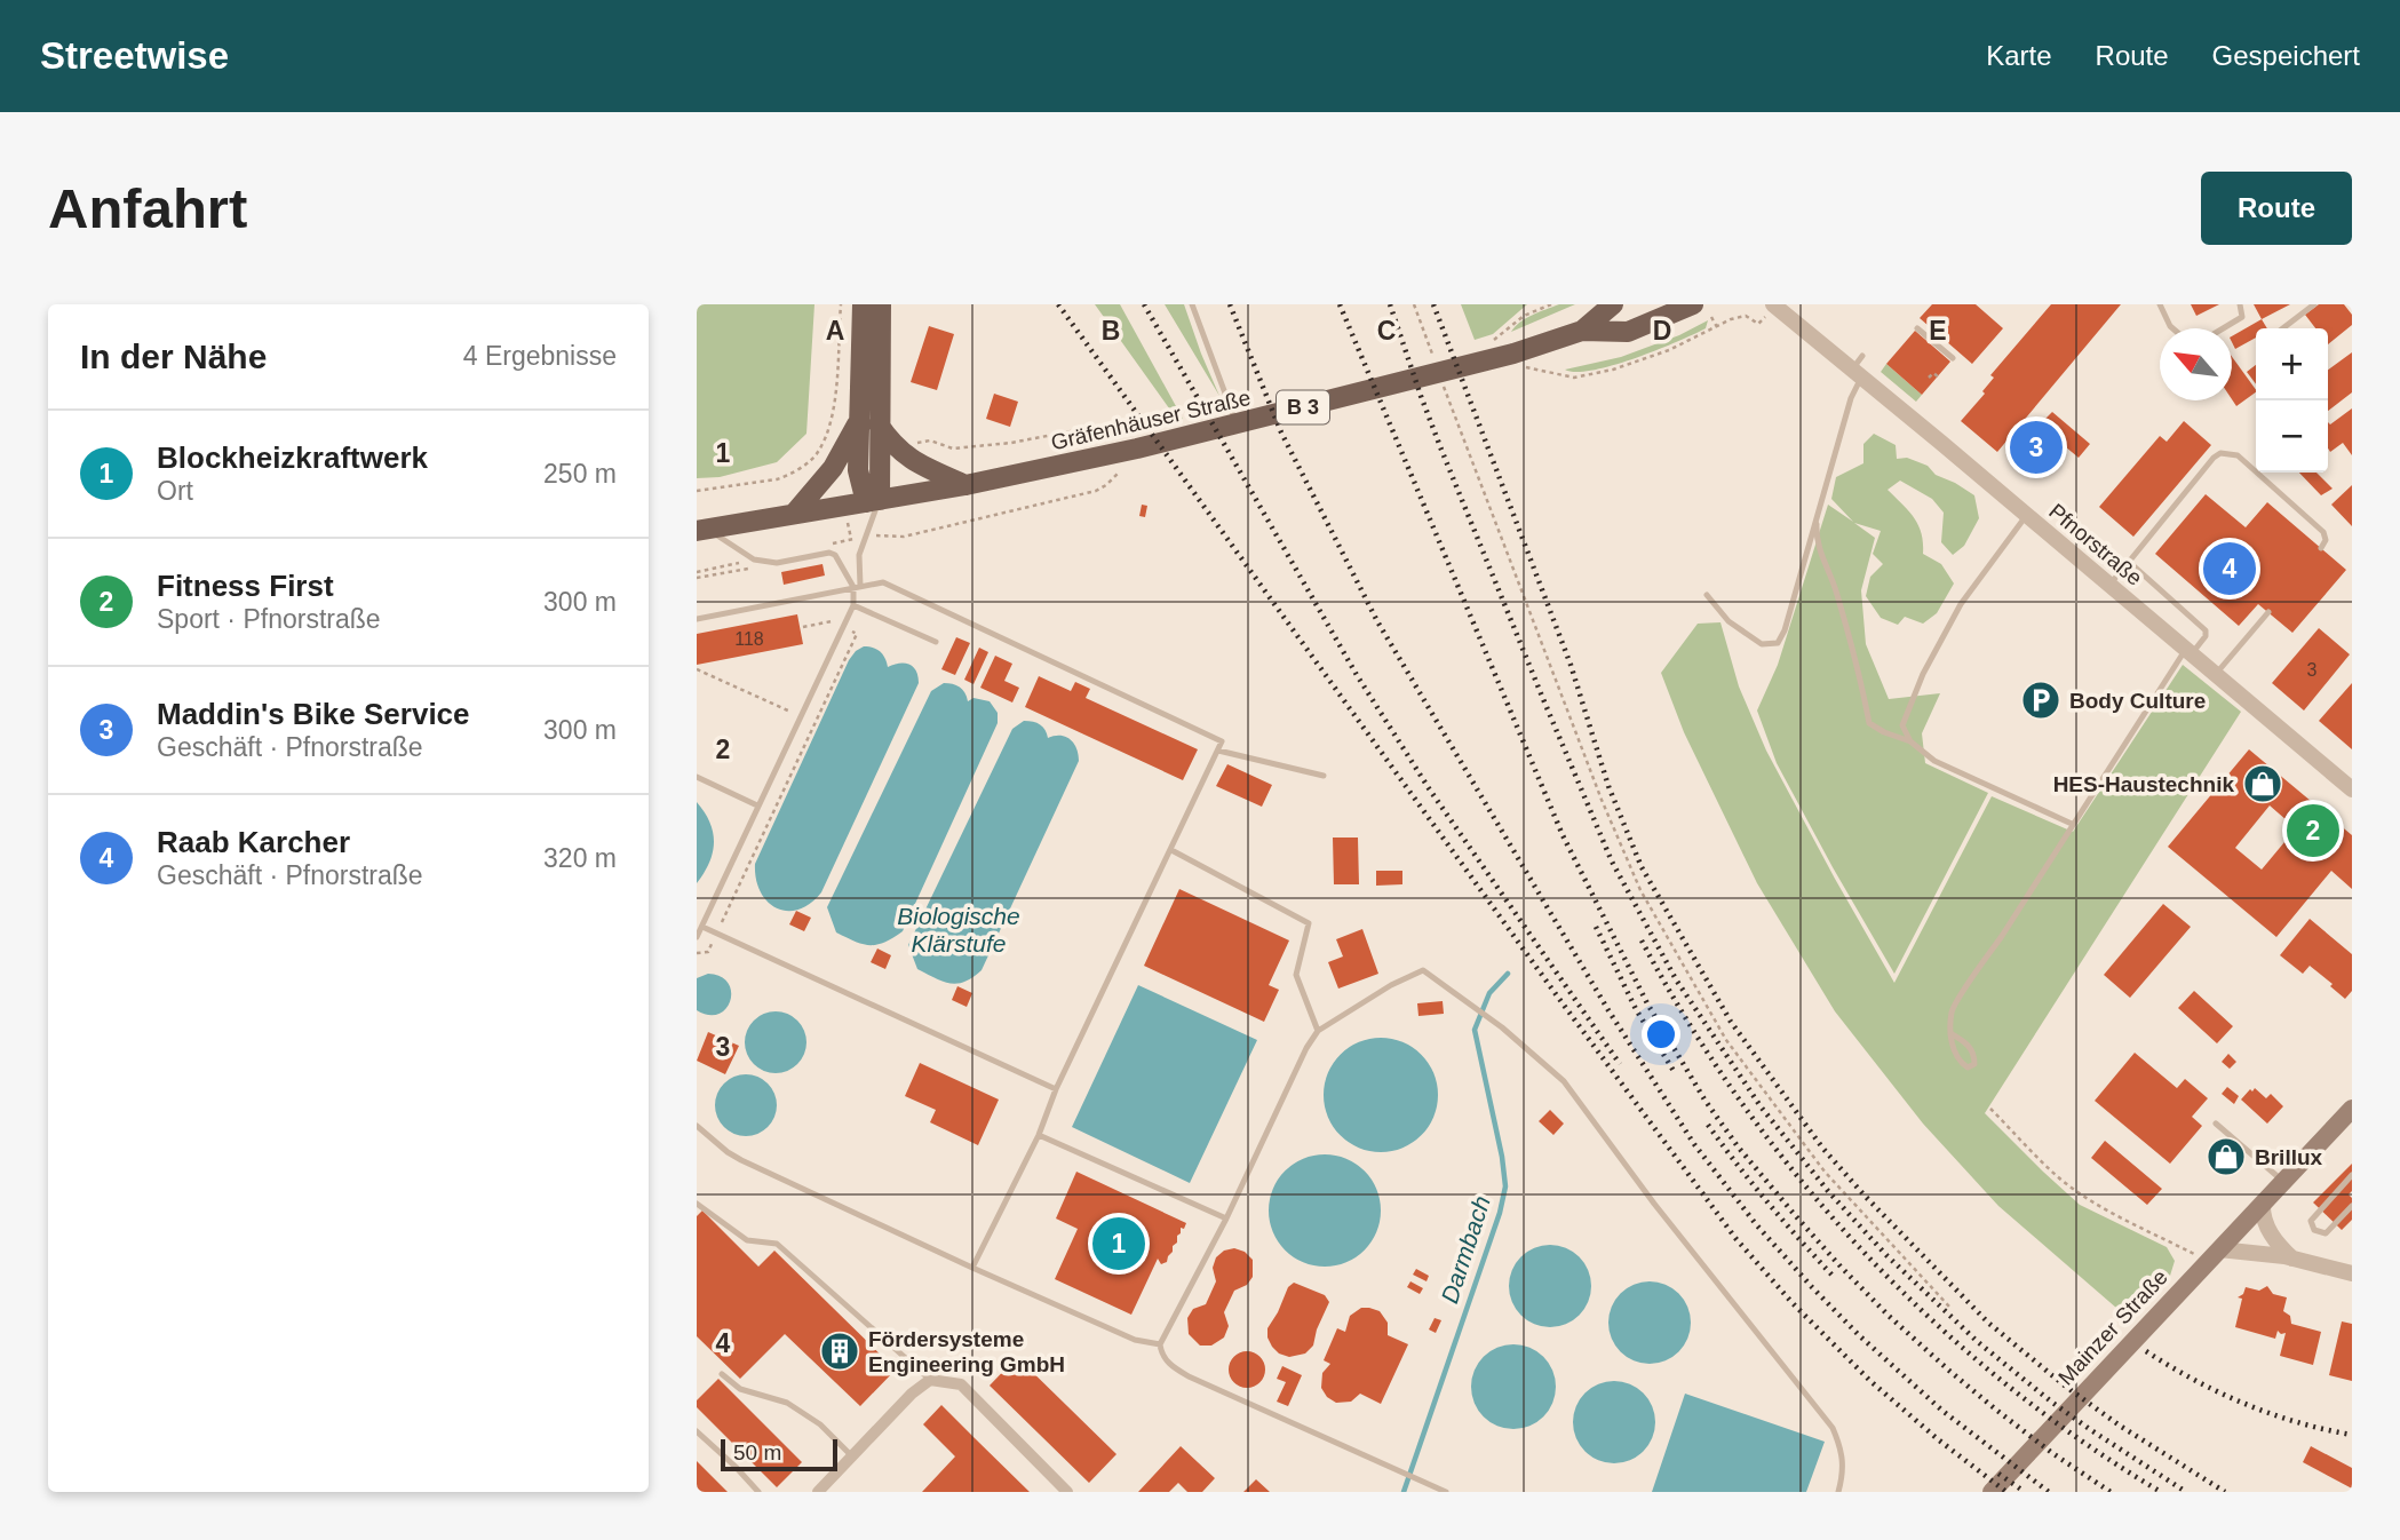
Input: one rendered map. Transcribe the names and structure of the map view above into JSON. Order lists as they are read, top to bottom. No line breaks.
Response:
{"streets":{"main road":["B 3","Gräfenhäuser Straße","Mainzer Straße"],"street":["Pfnorstraße"]},"water":["Biologische Klärstufe","Darmbach"],"places":{"parking":["Body Culture"],"shop":["HES-Haustechnik","Brillux"],"building":["Fördersysteme Engineering GmbH"]},"house_numbers":["118","3"],"scale_bar":"50 m","north":"top left","page":{"header":"Streetwise","nav":["Karte","Route","Gespeichert"],"buttons":"Route","title":"Anfahrt","heading":["In der Nähe","4 Ergebnisse"],"map_buttons":["+","−"],"list":[{"mark":"1","name":"Blockheizkraftwerk","note":"Ort","value":"250 m"},{"mark":"2","name":"Fitness First","note":"Sport · Pfnorstraße","value":"300 m"},{"mark":"3","name":"Maddin's Bike Service","note":"Geschäft · Pfnorstraße","value":"300 m"},{"mark":"4","name":"Raab Karcher","note":"Geschäft · Pfnorstraße","value":"320 m"}],"pins":["3","4","2","1"],"scale":"50 m"},"grid":{"columns":["A","B","C","D","E"],"rows":["1","2","3","4"]}}
